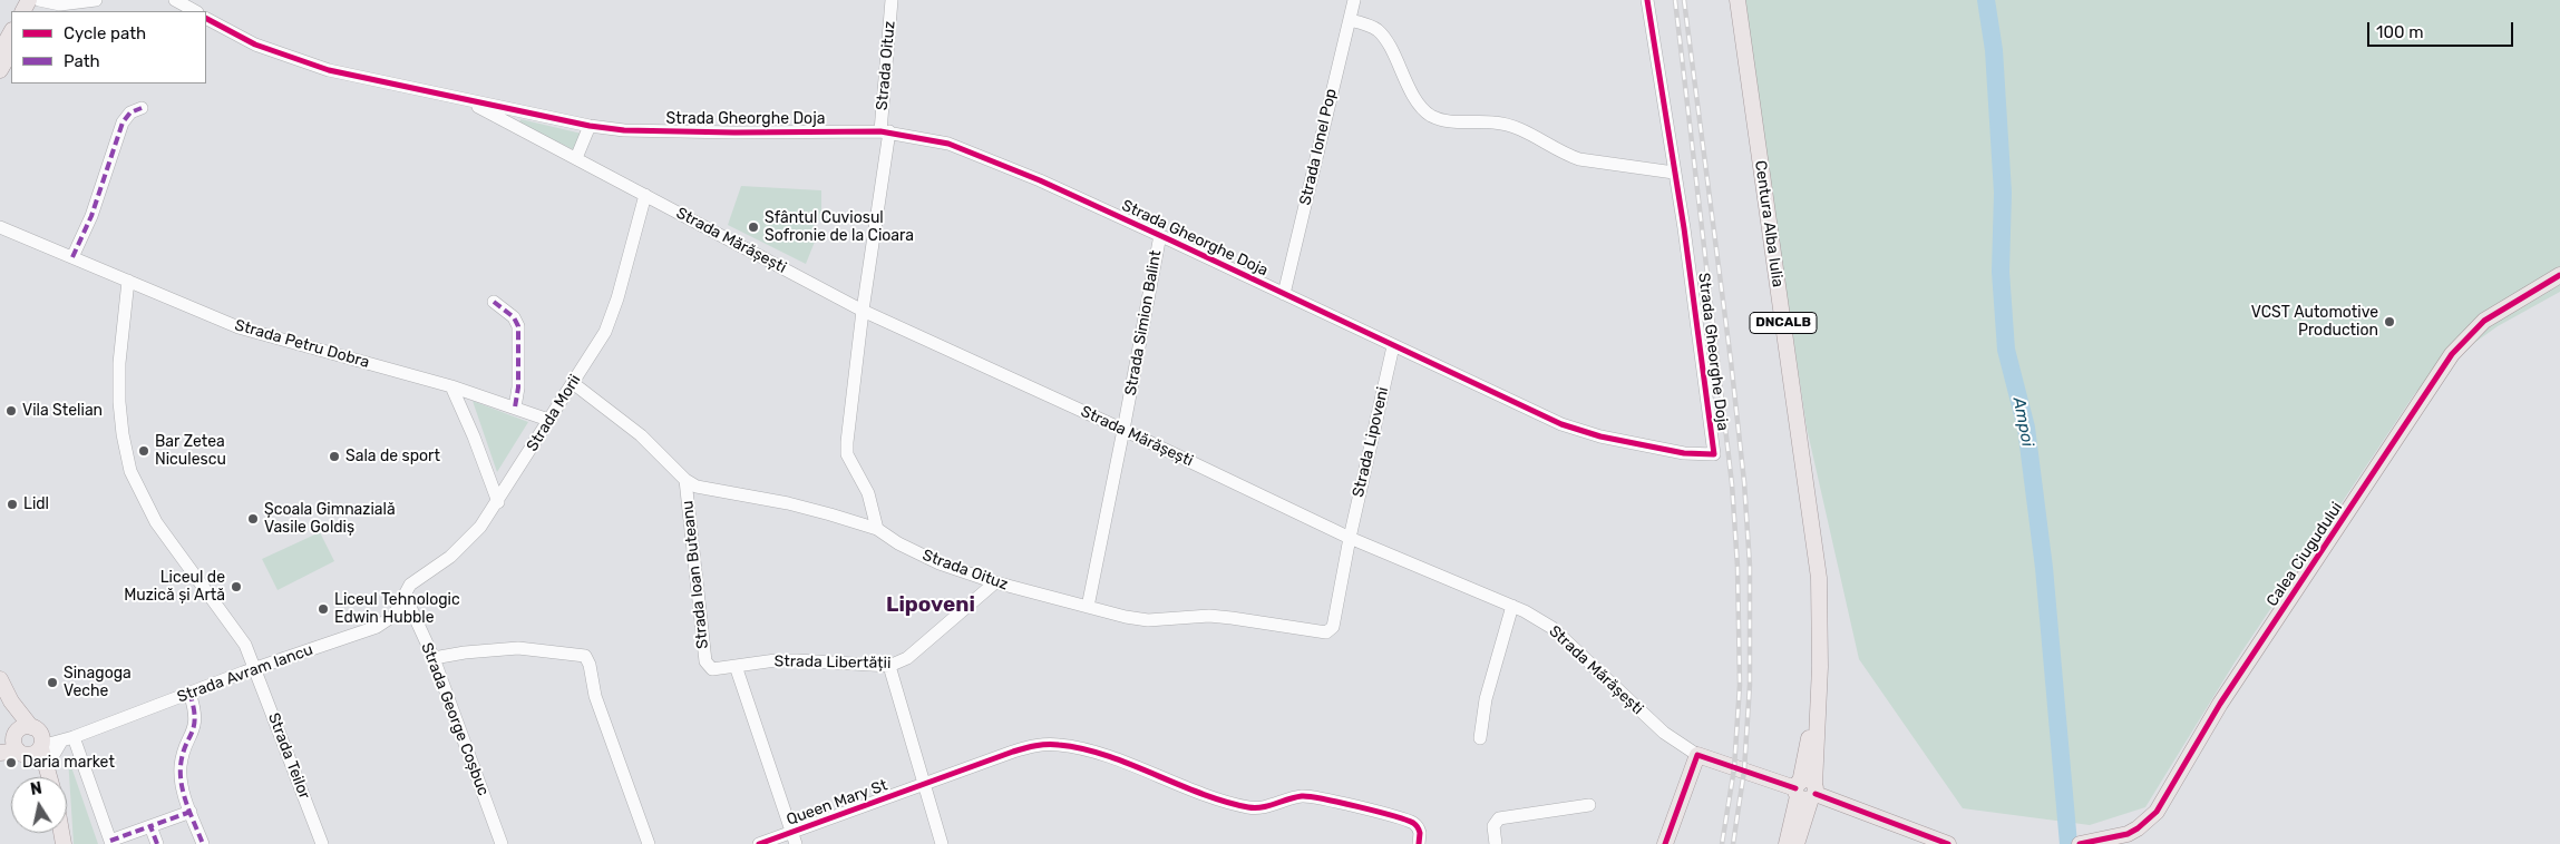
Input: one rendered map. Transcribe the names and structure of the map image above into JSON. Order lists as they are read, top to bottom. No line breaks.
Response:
{"streets":{"main road":["Centura Alba Iulia","Strada Mărășești","DNCALB","Calea Ciugudului"],"street":["Strada Oituz","Strada Gheorghe Doja","Strada Ionel Pop","Strada Simion Balint","Strada Petru Dobra","Strada Morii","Strada Lipoveni","Strada Ioan Buteanu","Strada Libertății","Strada Avram Iancu","Strada George Coșbuc","Strada Teilor","Queen Mary St"]},"crossings":[["Strada Oituz","Strada Gheorghe Doja"],["Strada Oituz","Strada Mărășești"],["Strada Oituz","Strada Simion Balint"],["Strada Oituz","Strada Lipoveni"],["Strada Oituz","Strada Ioan Buteanu"],["Strada Oituz","Strada Libertății"],["Strada Gheorghe Doja","Strada Ionel Pop"],["Strada Gheorghe Doja","Strada Mărășești"],["Strada Gheorghe Doja","Strada Simion Balint"],["Strada Gheorghe Doja","Strada Lipoveni"],["Centura Alba Iulia","Strada Mărășești"],["Strada Mărășești","Strada Simion Balint"],["Strada Mărășești","Strada Morii"],["Strada Mărășești","Strada Lipoveni"],["Strada Petru Dobra","Strada Morii"],["Strada Petru Dobra","Strada Teilor"],["Strada Morii","Strada Ioan Buteanu"],["Strada Morii","Strada Avram Iancu"],["Strada Morii","Strada George Coșbuc"],["Strada Ioan Buteanu","Strada Libertății"],["Strada Avram Iancu","Strada George Coșbuc"],["Strada Avram Iancu","Strada Teilor"]],"districts":["Lipoveni"],"water":["Ampoi"],"places":["Sfântul Cuviosul Sofronie de la Cioara","VCST Automotive Production","Vila Stelian","Bar Zetea Niculescu","Sala de sport","Lidl","Școala Gimnazială Vasile Goldiș","Liceul de Muzică și Artă","Liceul Tehnologic Edwin Hubble","Sinagoga Veche","Daria market"],"legend":["Cycle path","Path"],"scale_bar":"100 m","north":"top"}
